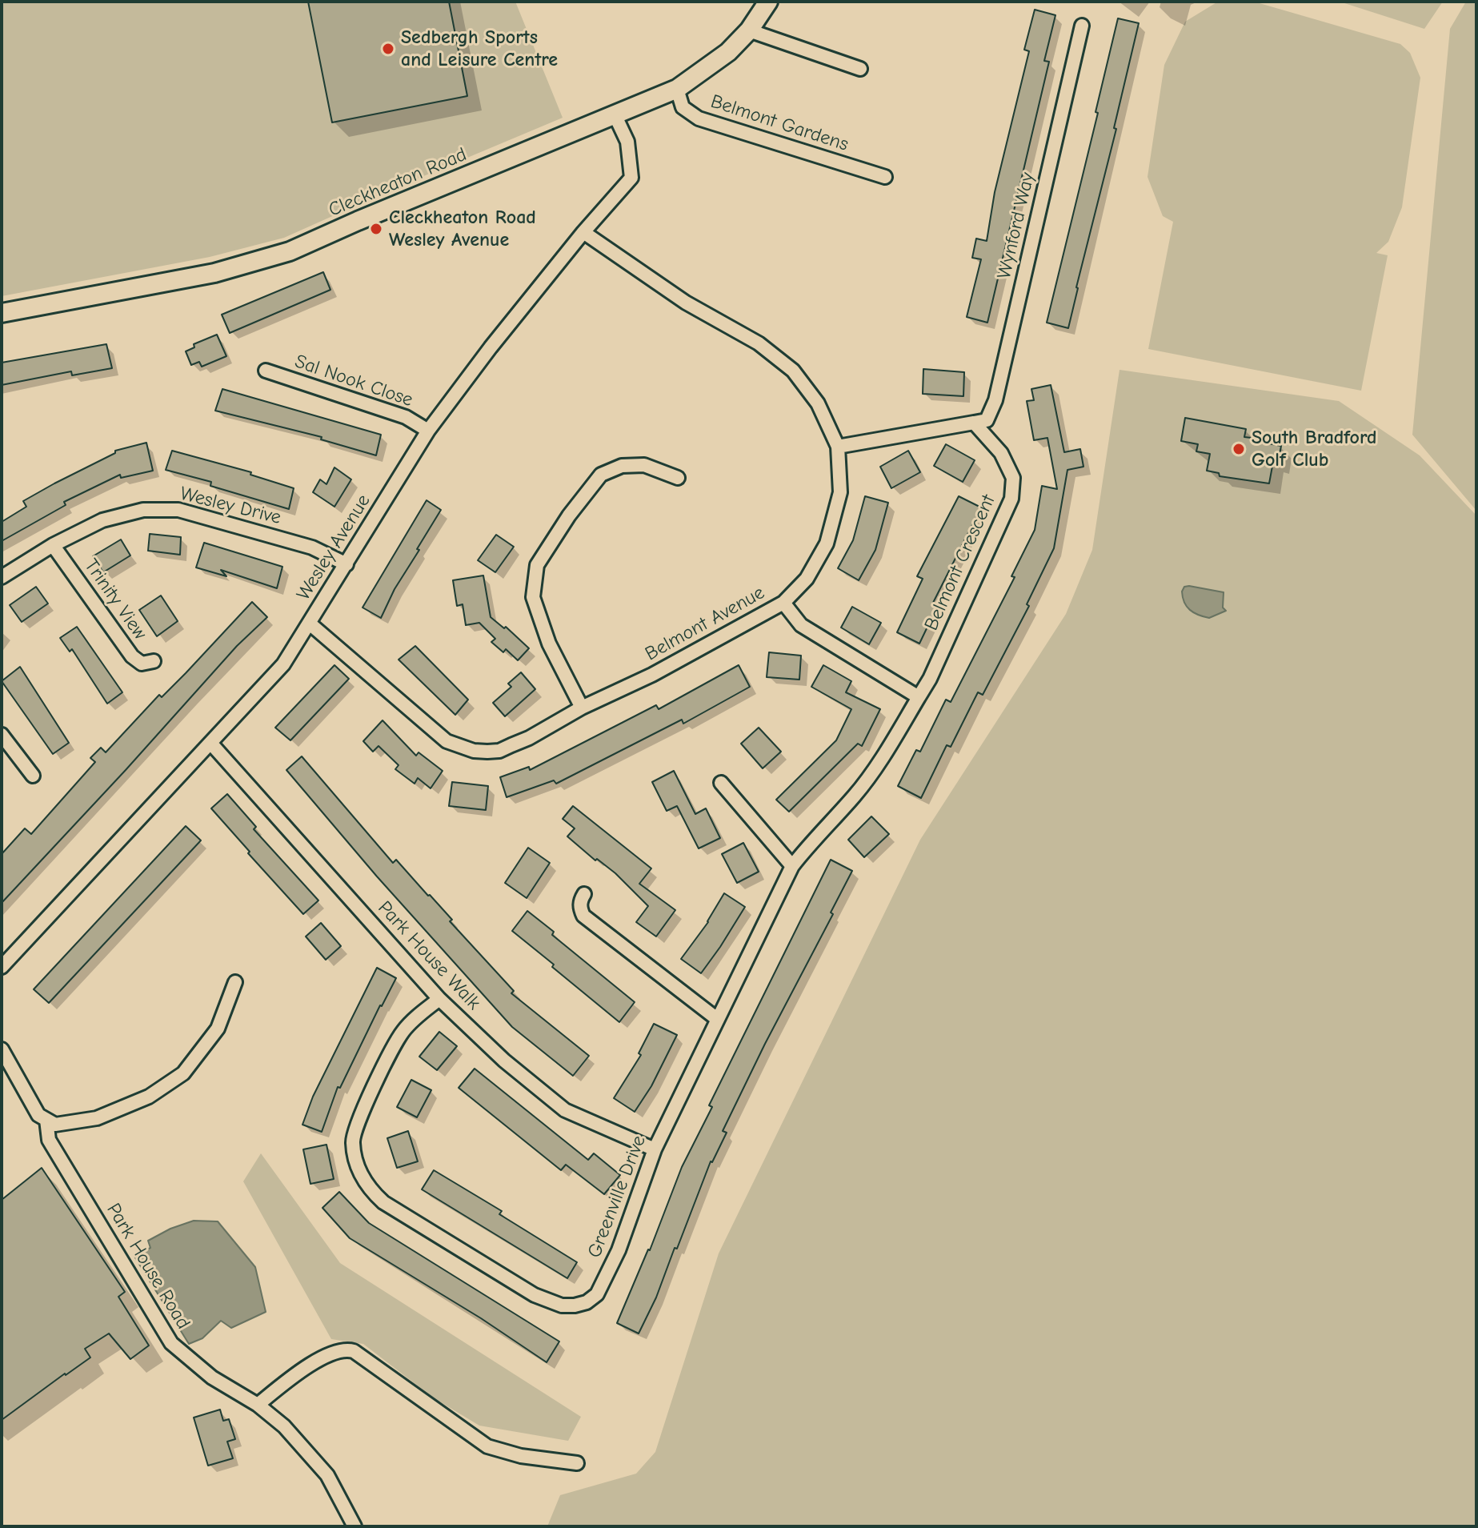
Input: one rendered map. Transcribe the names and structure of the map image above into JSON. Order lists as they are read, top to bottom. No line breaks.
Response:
{"streets":{"street":["Belmont Gardens","Cleckheaton Road","Wynford Way","Sal Nook Close","Wesley Drive","Wesley Avenue","Belmont Crescent","Trinity View","Belmont Avenue","Park House Walk","Greenville Drive","Park House Road"]},"crossings":[["Belmont Gardens","Cleckheaton Road"],["Cleckheaton Road","Wesley Avenue"],["Wynford Way","Belmont Crescent"],["Sal Nook Close","Wesley Avenue"],["Wesley Drive","Wesley Avenue"],["Wesley Drive","Trinity View"],["Wesley Avenue","Belmont Avenue"],["Wesley Avenue","Park House Walk"],["Belmont Crescent","Greenville Drive"],["Park House Walk","Greenville Drive"]],"places":["Sedbergh Sports and Leisure Centre","Cleckheaton Road Wesley Avenue","South Bradford Golf Club"]}
